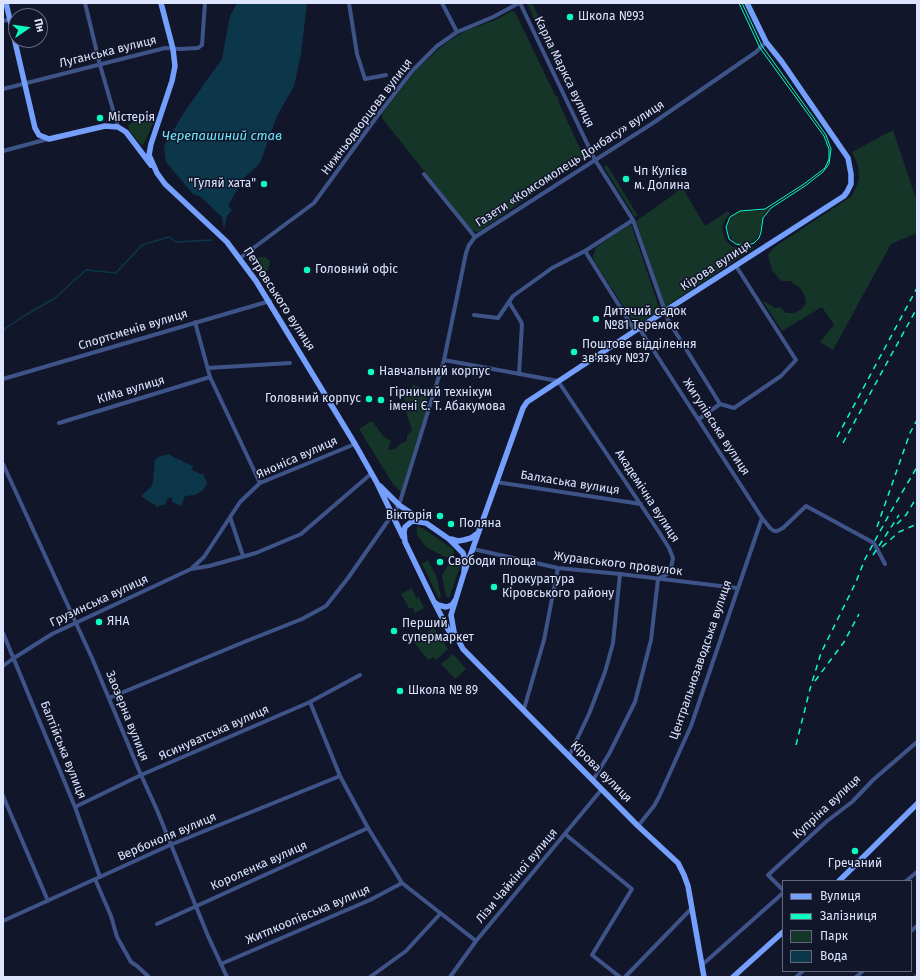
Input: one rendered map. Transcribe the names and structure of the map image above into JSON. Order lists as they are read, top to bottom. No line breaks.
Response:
{"streets":{"main road":["Кірова вулиця","Петровського вулиця"],"street":["Луганська вулиця","Карла Маркса вулиця","Нижньодворцова вулиця","Газети «Комсомолець Донбасу» вулиця","Спортсменів вулиця","КІМа вулиця","Жигулівська вулиця","Яноніса вулиця","Балхаська вулиця","Академічна вулиця","Журавського провулок","Грузинська вулиця","Центральнозаводська вулиця","Заозерна вулиця","Ясинуватська вулиця","Балтійська вулиця","Купріна вулиця","Вербоноля вулиця","Короленка вулиця","Лізи Чайкіної вулиця","Житлкоопівська вулиця"]},"crossings":[["Луганська вулиця","Петровського вулиця"],["Карла Маркса вулиця","Нижньодворцова вулиця"],["Карла Маркса вулиця","Газети «Комсомолець Донбасу» вулиця"],["Карла Маркса вулиця","Кірова вулиця"],["Нижньодворцова вулиця","Петровського вулиця"],["Газети «Комсомолець Донбасу» вулиця","Кірова вулиця"],["Газети «Комсомолець Донбасу» вулиця","Петровського вулиця"],["Газети «Комсомолець Донбасу» вулиця","Заозерна вулиця"],["Кірова вулиця","Петровського вулиця"],["Кірова вулиця","Жигулівська вулиця"],["Кірова вулиця","Балхаська вулиця"],["Кірова вулиця","Академічна вулиця"],["Кірова вулиця","Журавського провулок"],["Кірова вулиця","Центральнозаводська вулиця"],["Кірова вулиця","Купріна вулиця"],["Кірова вулиця","Лізи Чайкіної вулиця"],["Петровського вулиця","Спортсменів вулиця"],["Петровського вулиця","Яноніса вулиця"],["Петровського вулиця","Грузинська вулиця"],["Жигулівська вулиця","Центральнозаводська вулиця"],["Яноніса вулиця","Грузинська вулиця"],["Балхаська вулиця","Академічна вулиця"],["Академічна вулиця","Журавського провулок"],["Журавського провулок","Центральнозаводська вулиця"],["Грузинська вулиця","Заозерна вулиця"],["Грузинська вулиця","Балтійська вулиця"],["Заозерна вулиця","Ясинуватська вулиця"],["Заозерна вулиця","Вербоноля вулиця"],["Заозерна вулиця","Короленка вулиця"],["Заозерна вулиця","Житлкоопівська вулиця"],["Ясинуватська вулиця","Балтійська вулиця"],["Балтійська вулиця","Вербоноля вулиця"]],"water":["Черепашиний став"],"places":["Школа №93","Містерія","Чп Кулієв м. Долина","\"Гуляй хата\"","Головний офіс","Дитячий садок №81 Теремок","Поштове відділення зв'язку №37","Навчальний корпус","Головний корпус","Гірничий технікум імені Є. Т. Абакумова","Вікторія","Поляна","Свободи площа","Прокуратура Кіровського району","ЯНА","Перший супермаркет","Школа № 89","Гречаний"],"legend":["Вулиця","Залізниця","Парк","Вода"],"north":"right"}
